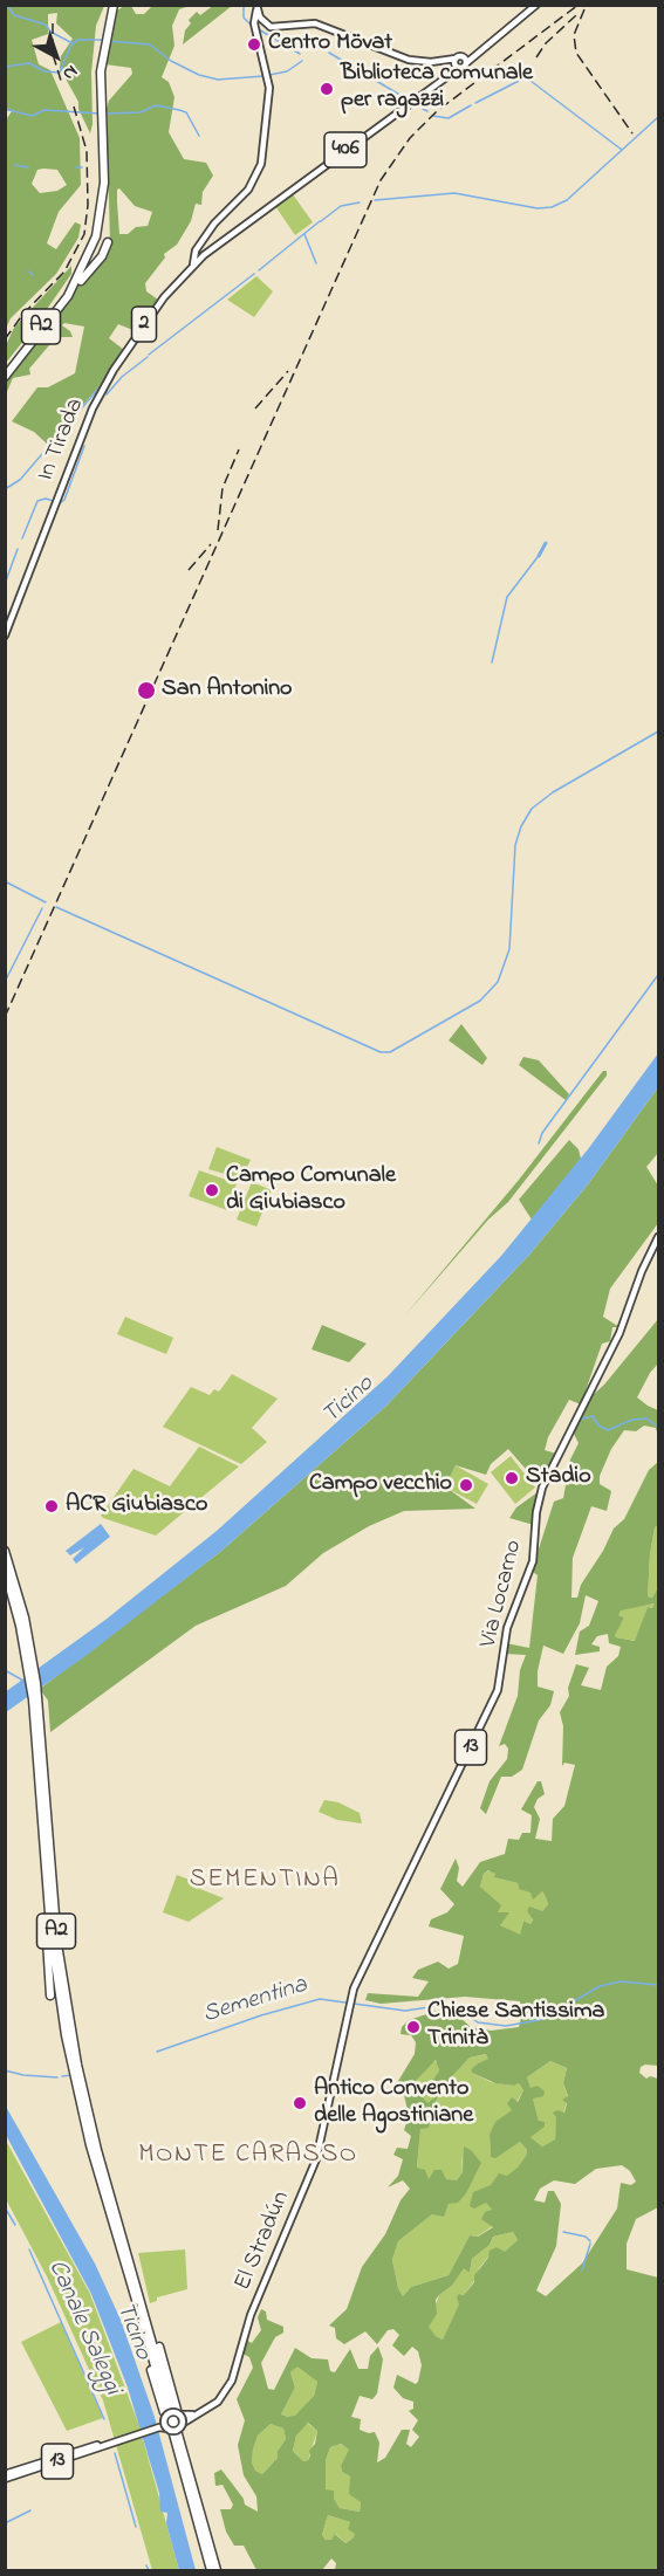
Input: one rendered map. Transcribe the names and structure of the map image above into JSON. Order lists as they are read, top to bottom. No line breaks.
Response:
{"streets":{"highway":["A2"],"main road":["406","2","In Tirada","Via Locarno","13","El Stradún"]},"crossings":[["406","2"],["2","In Tirada"],["Via Locarno","El Stradún"],["13","El Stradún"]],"districts":["SEMENTINA","MONTE CARASSO"],"water":["Ticino","Sementina","Canale Saleggi"],"places":["Centro Mövat","Biblioteca comunale per ragazzi","San Antonino","Campo Comunale di Giubiasco","Stadio","Campo vecchio","ACR Giubiasco","Chiese Santissima Trinità","Antico Convento delle Agostiniane"],"north":"bottom right"}
